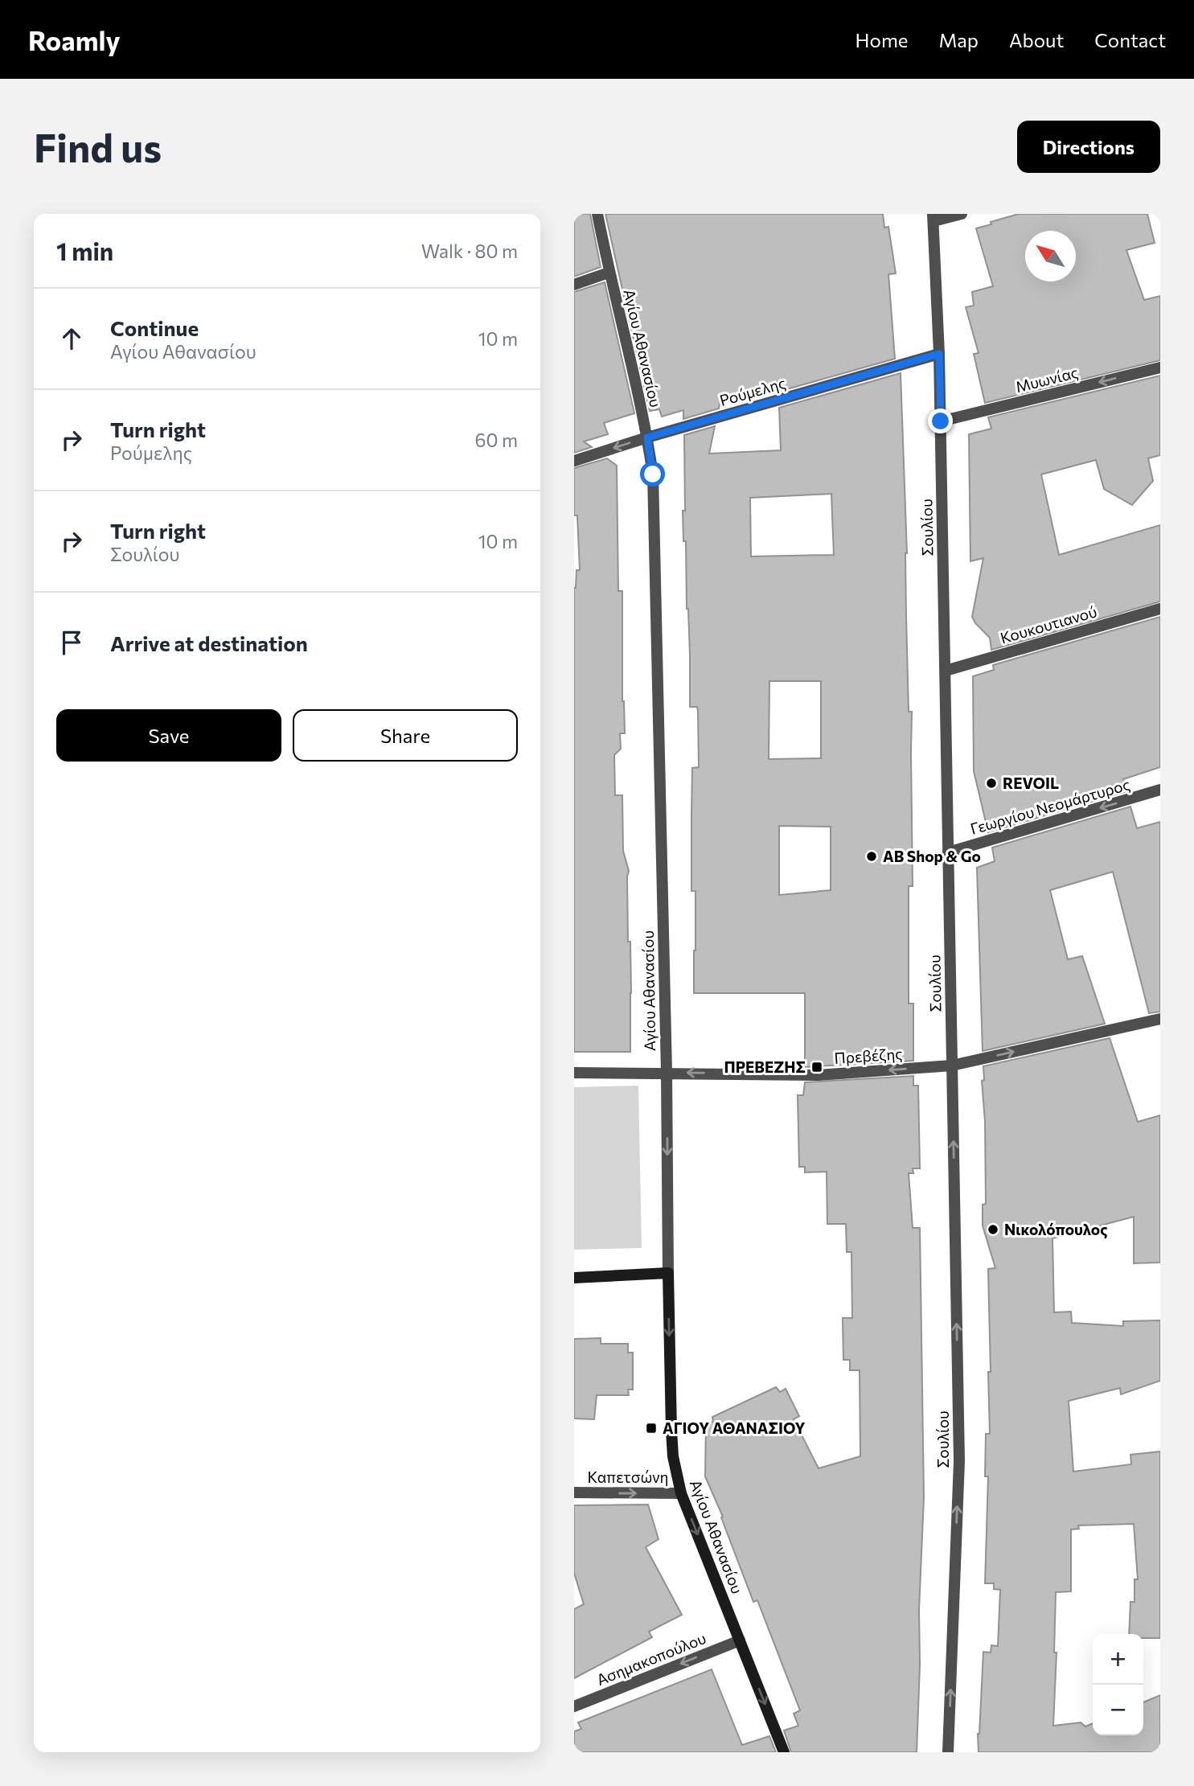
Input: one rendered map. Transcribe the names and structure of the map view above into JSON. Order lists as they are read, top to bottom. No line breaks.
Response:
{"streets":{"street":["Αγίου Αθανασίου","Μυωνίας","Ρούμελης","Σουλίου","Κουκουτιανού","Γεωργίου Νεομάρτυρος","Πρεβέζης","Καπετσώνη","Ασημακοπούλου"]},"crossings":[["Αγίου Αθανασίου","Ρούμελης"],["Αγίου Αθανασίου","Πρεβέζης"],["Αγίου Αθανασίου","Καπετσώνη"],["Αγίου Αθανασίου","Ασημακοπούλου"],["Μυωνίας","Σουλίου"],["Ρούμελης","Σουλίου"],["Σουλίου","Κουκουτιανού"],["Σουλίου","Γεωργίου Νεομάρτυρος"],["Σουλίου","Πρεβέζης"]],"one_way":["Αγίου Αθανασίου","Μυωνίας","Σουλίου","Γεωργίου Νεομάρτυρος","Καπετσώνη","Ασημακοπούλου"],"places":{"other":["REVOIL","AB Shop & Go","Νικολόπουλος"],"transit":["ΠΡΕΒΕΖΗΣ","ΑΓΙΟΥ ΑΘΑΝΑΣΙΟΥ"]},"north":"top left","page":{"header":"Roamly","nav":["Home","Map","About","Contact"],"buttons":["Directions",["Save","Share"]],"title":"Find us","heading":["1 min","Walk · 80 m"],"list":[["Continue","Αγίου Αθανασίου","10 m"],["Turn right","Ρούμελης","60 m"],["Turn right","Σουλίου","10 m"],"Arrive at destination"],"map_buttons":["+","−"]}}
